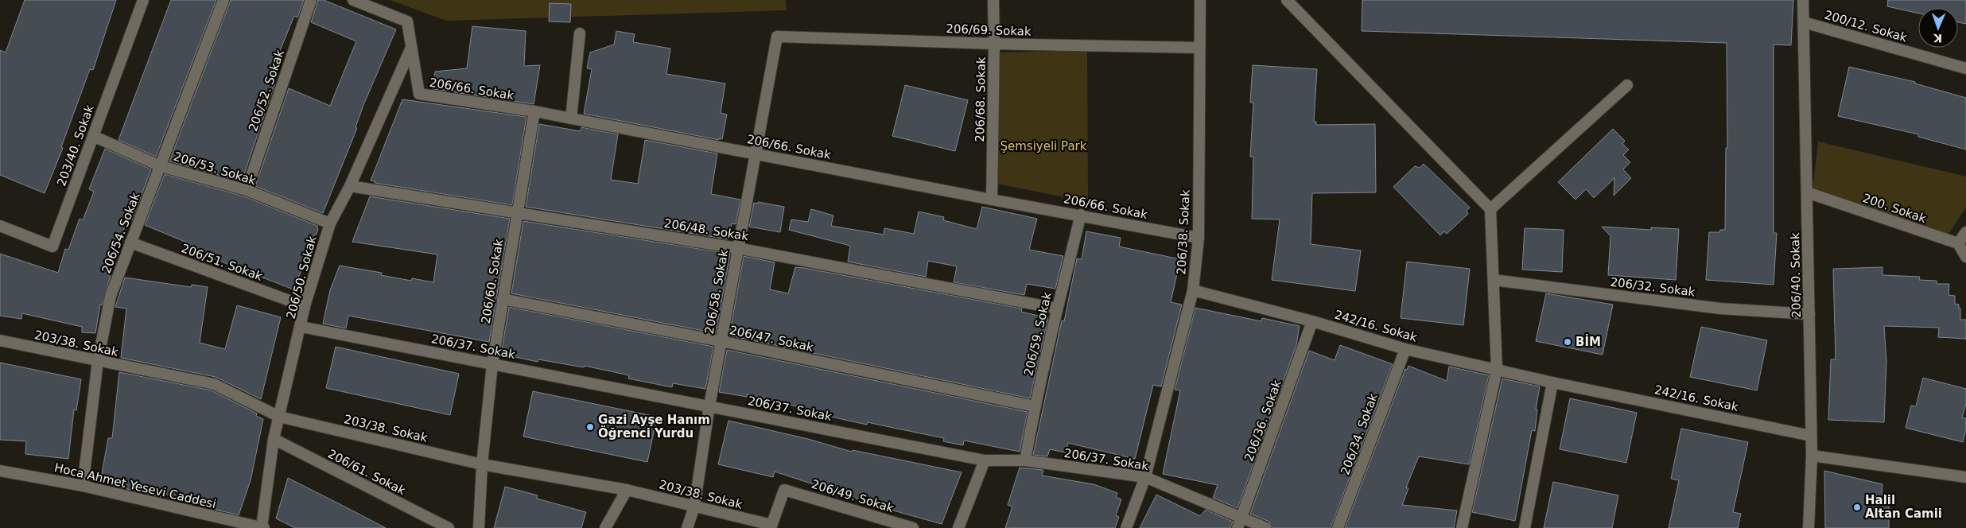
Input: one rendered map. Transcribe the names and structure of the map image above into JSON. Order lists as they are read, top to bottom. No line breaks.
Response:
{"streets":{"street":["200/12. Sokak","206/69. Sokak","206/66. Sokak","206/52. Sokak","206/68. Sokak","203/40. Sokak","206/53. Sokak","200. Sokak","206/48. Sokak","206/38. Sokak","206/54. Sokak","206/51. Sokak","206/40. Sokak","206/50. Sokak","206/60. Sokak","206/32. Sokak","206/58. Sokak","242/16. Sokak","206/59. Sokak","206/47. Sokak","203/38. Sokak","206/37. Sokak","206/36. Sokak","206/34. Sokak","206/61. Sokak","Hoca Ahmet Yesevi Caddesi","206/49. Sokak"]},"crossings":[["200/12. Sokak","206/40. Sokak"],["206/69. Sokak","206/68. Sokak"],["206/69. Sokak","206/38. Sokak"],["206/69. Sokak","206/58. Sokak"],["206/66. Sokak","206/68. Sokak"],["206/66. Sokak","206/38. Sokak"],["206/66. Sokak","206/50. Sokak"],["206/66. Sokak","206/60. Sokak"],["206/66. Sokak","206/58. Sokak"],["206/66. Sokak","206/59. Sokak"],["206/52. Sokak","206/53. Sokak"],["203/40. Sokak","206/53. Sokak"],["206/53. Sokak","206/54. Sokak"],["206/53. Sokak","206/50. Sokak"],["200. Sokak","206/40. Sokak"],["206/48. Sokak","206/50. Sokak"],["206/48. Sokak","206/60. Sokak"],["206/48. Sokak","206/58. Sokak"],["206/48. Sokak","206/59. Sokak"],["206/38. Sokak","242/16. Sokak"],["206/38. Sokak","206/37. Sokak"],["206/54. Sokak","206/51. Sokak"],["206/54. Sokak","203/38. Sokak"],["206/54. Sokak","Hoca Ahmet Yesevi Caddesi"],["206/51. Sokak","206/50. Sokak"],["206/40. Sokak","206/32. Sokak"],["206/40. Sokak","242/16. Sokak"],["206/50. Sokak","203/38. Sokak"],["206/50. Sokak","206/37. Sokak"],["206/50. Sokak","206/61. Sokak"],["206/50. Sokak","Hoca Ahmet Yesevi Caddesi"],["206/60. Sokak","206/47. Sokak"],["206/60. Sokak","203/38. Sokak"],["206/60. Sokak","206/37. Sokak"],["206/58. Sokak","206/47. Sokak"],["206/58. Sokak","203/38. Sokak"],["206/58. Sokak","206/37. Sokak"],["242/16. Sokak","206/36. Sokak"],["242/16. Sokak","206/34. Sokak"],["206/59. Sokak","206/47. Sokak"],["206/59. Sokak","206/37. Sokak"],["203/38. Sokak","206/49. Sokak"],["206/37. Sokak","206/36. Sokak"]],"parks":["Şemsiyeli Park"],"places":["BİM","Gazi Ayşe Hanım Öğrenci Yurdu","Halil Altan Camii"],"north":"bottom"}
